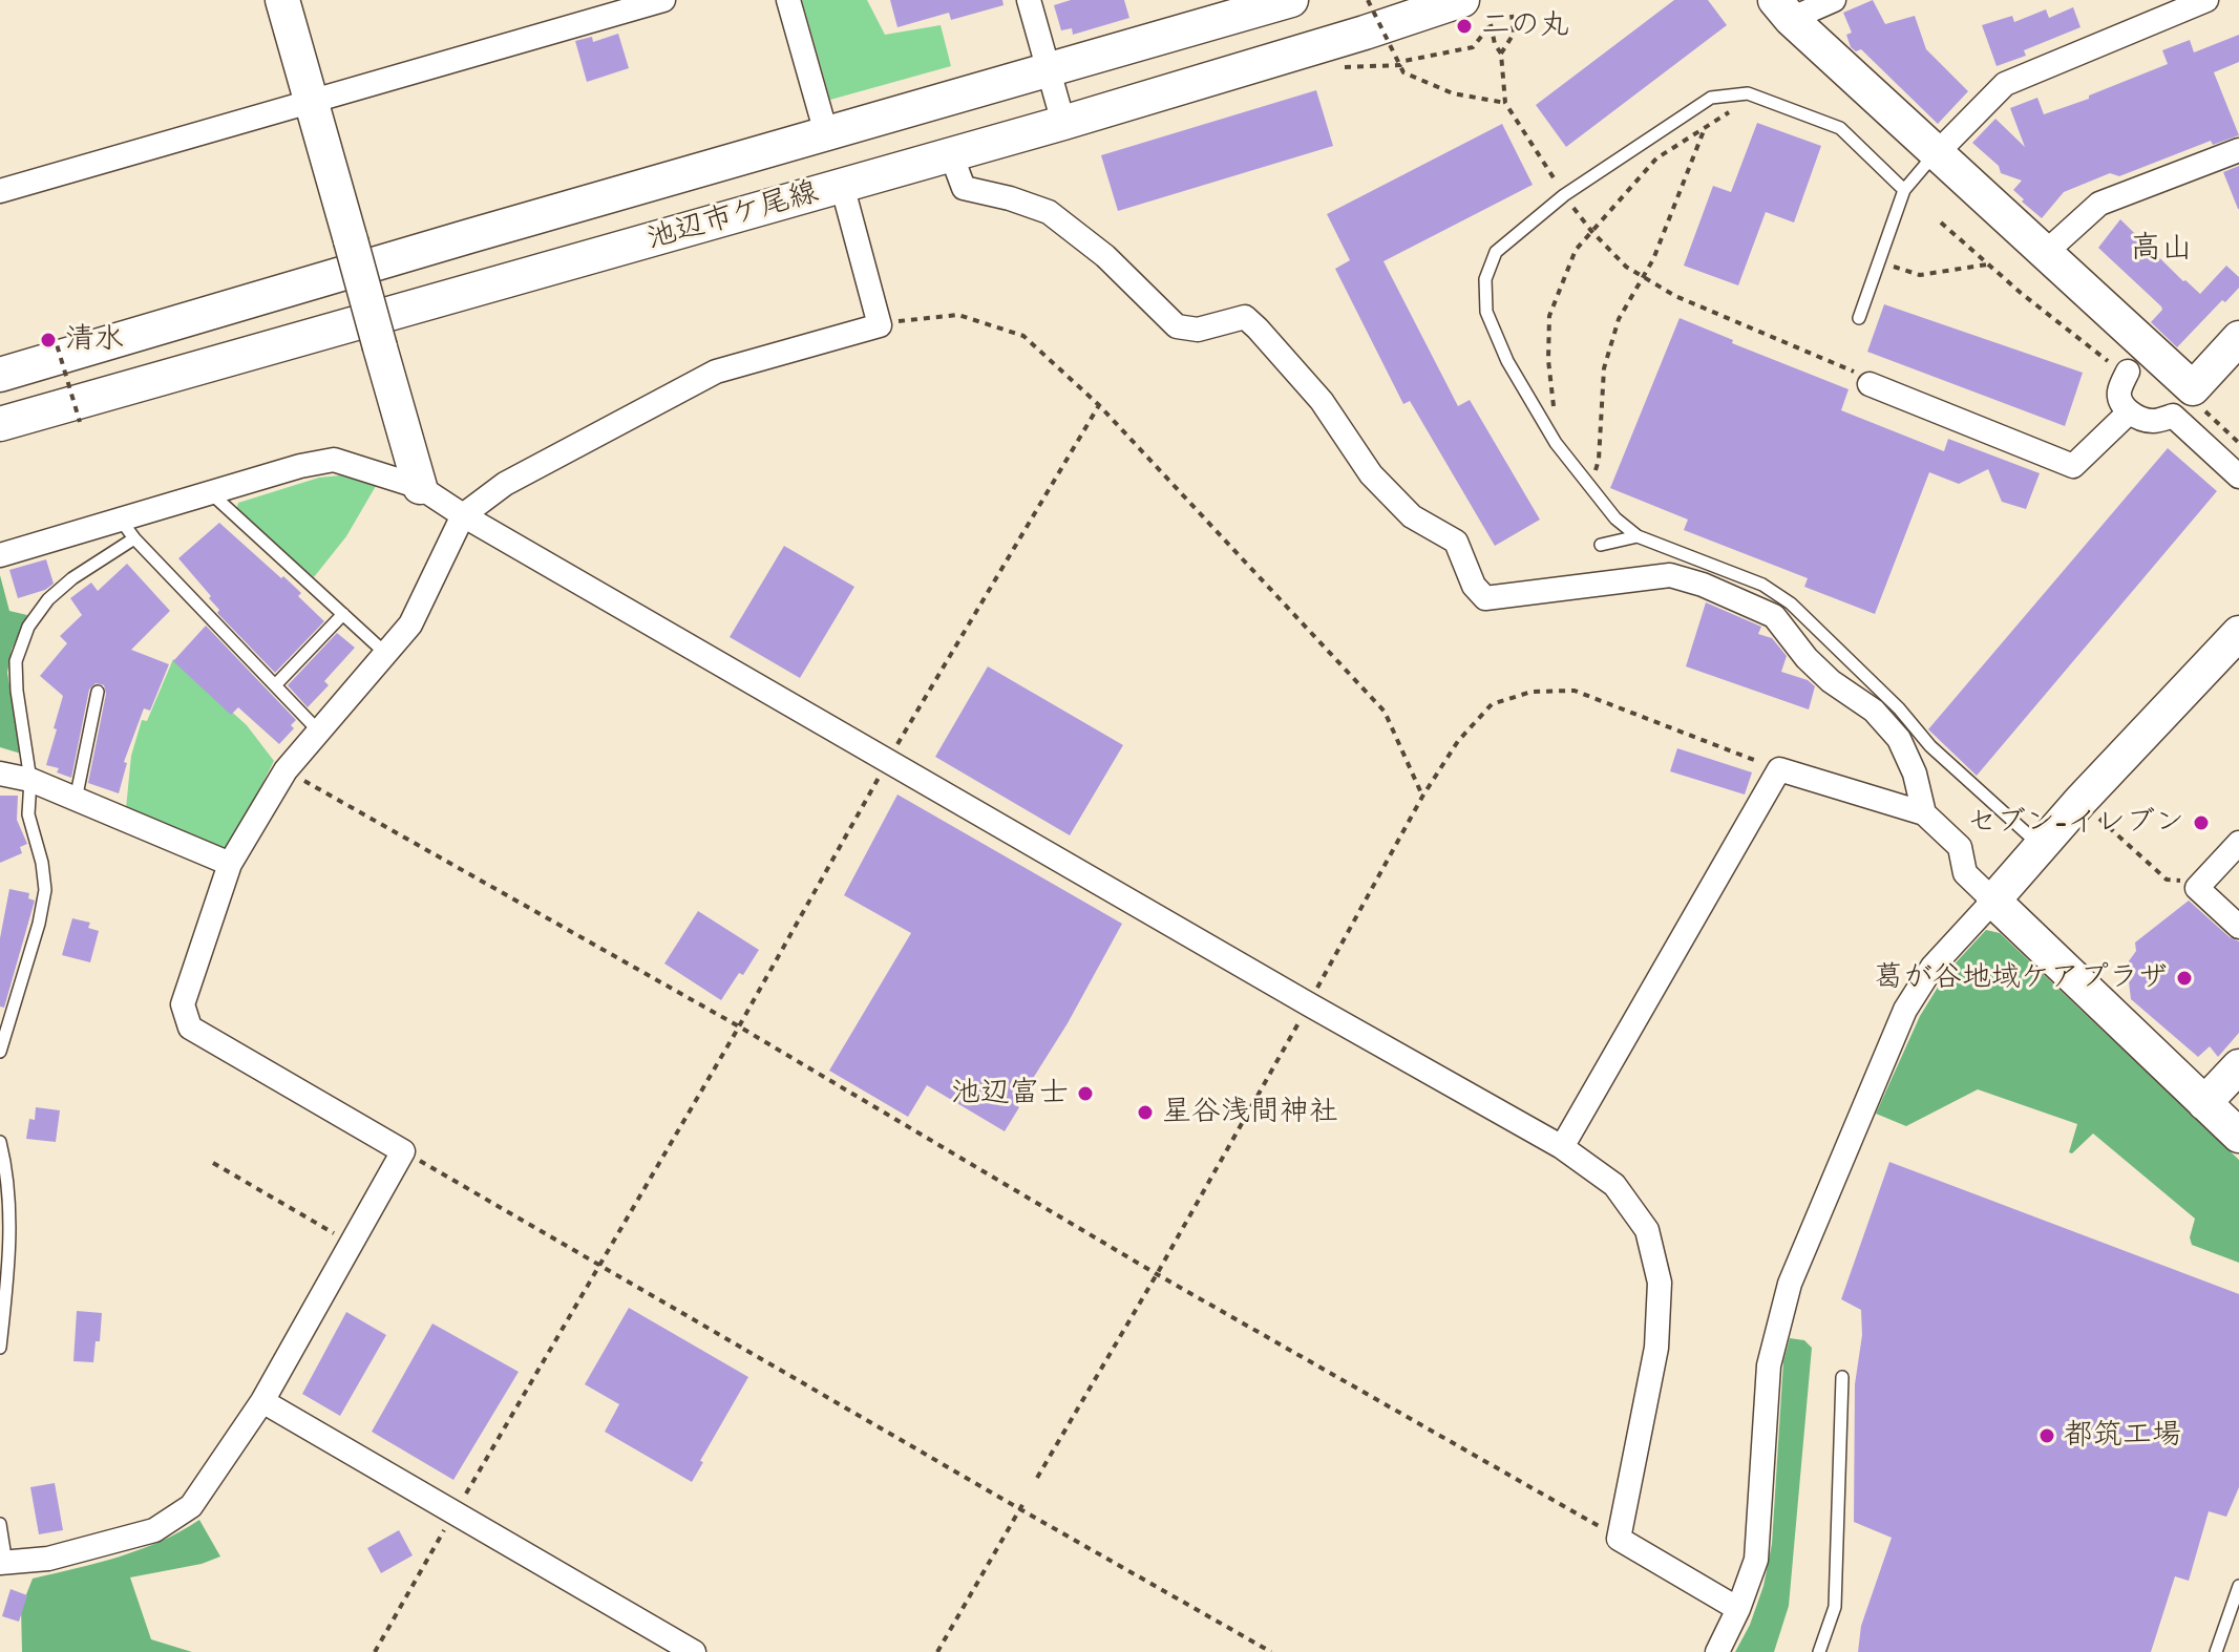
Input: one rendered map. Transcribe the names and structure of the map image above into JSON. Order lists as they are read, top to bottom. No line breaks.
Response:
{"streets":{"street":["池辺市ケ尾線"]},"districts":["高山"],"places":["二の丸","清水","セブン-イレブン","葛が谷地域ケアプラザ","池辺富士","星谷浅間神社","都筑工場"]}
